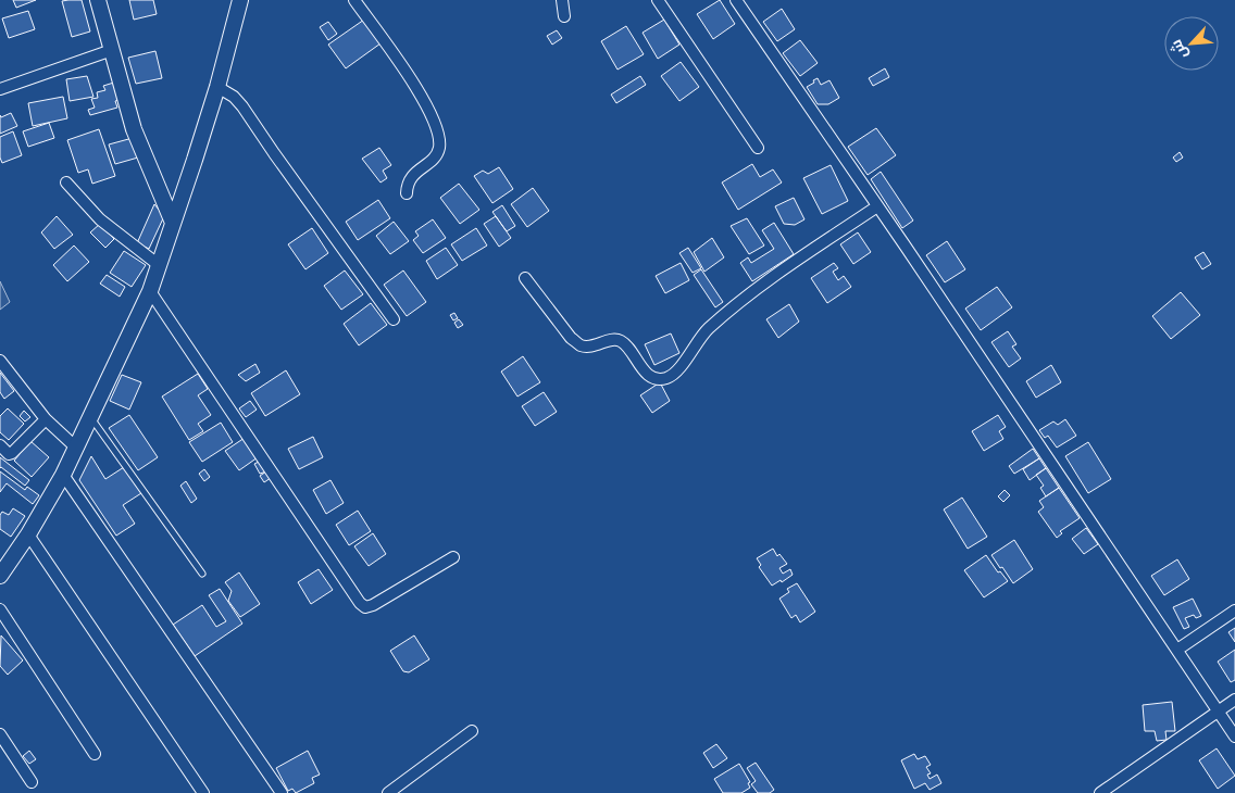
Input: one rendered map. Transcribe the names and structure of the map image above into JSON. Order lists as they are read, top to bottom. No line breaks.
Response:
{"north":"bottom left"}
